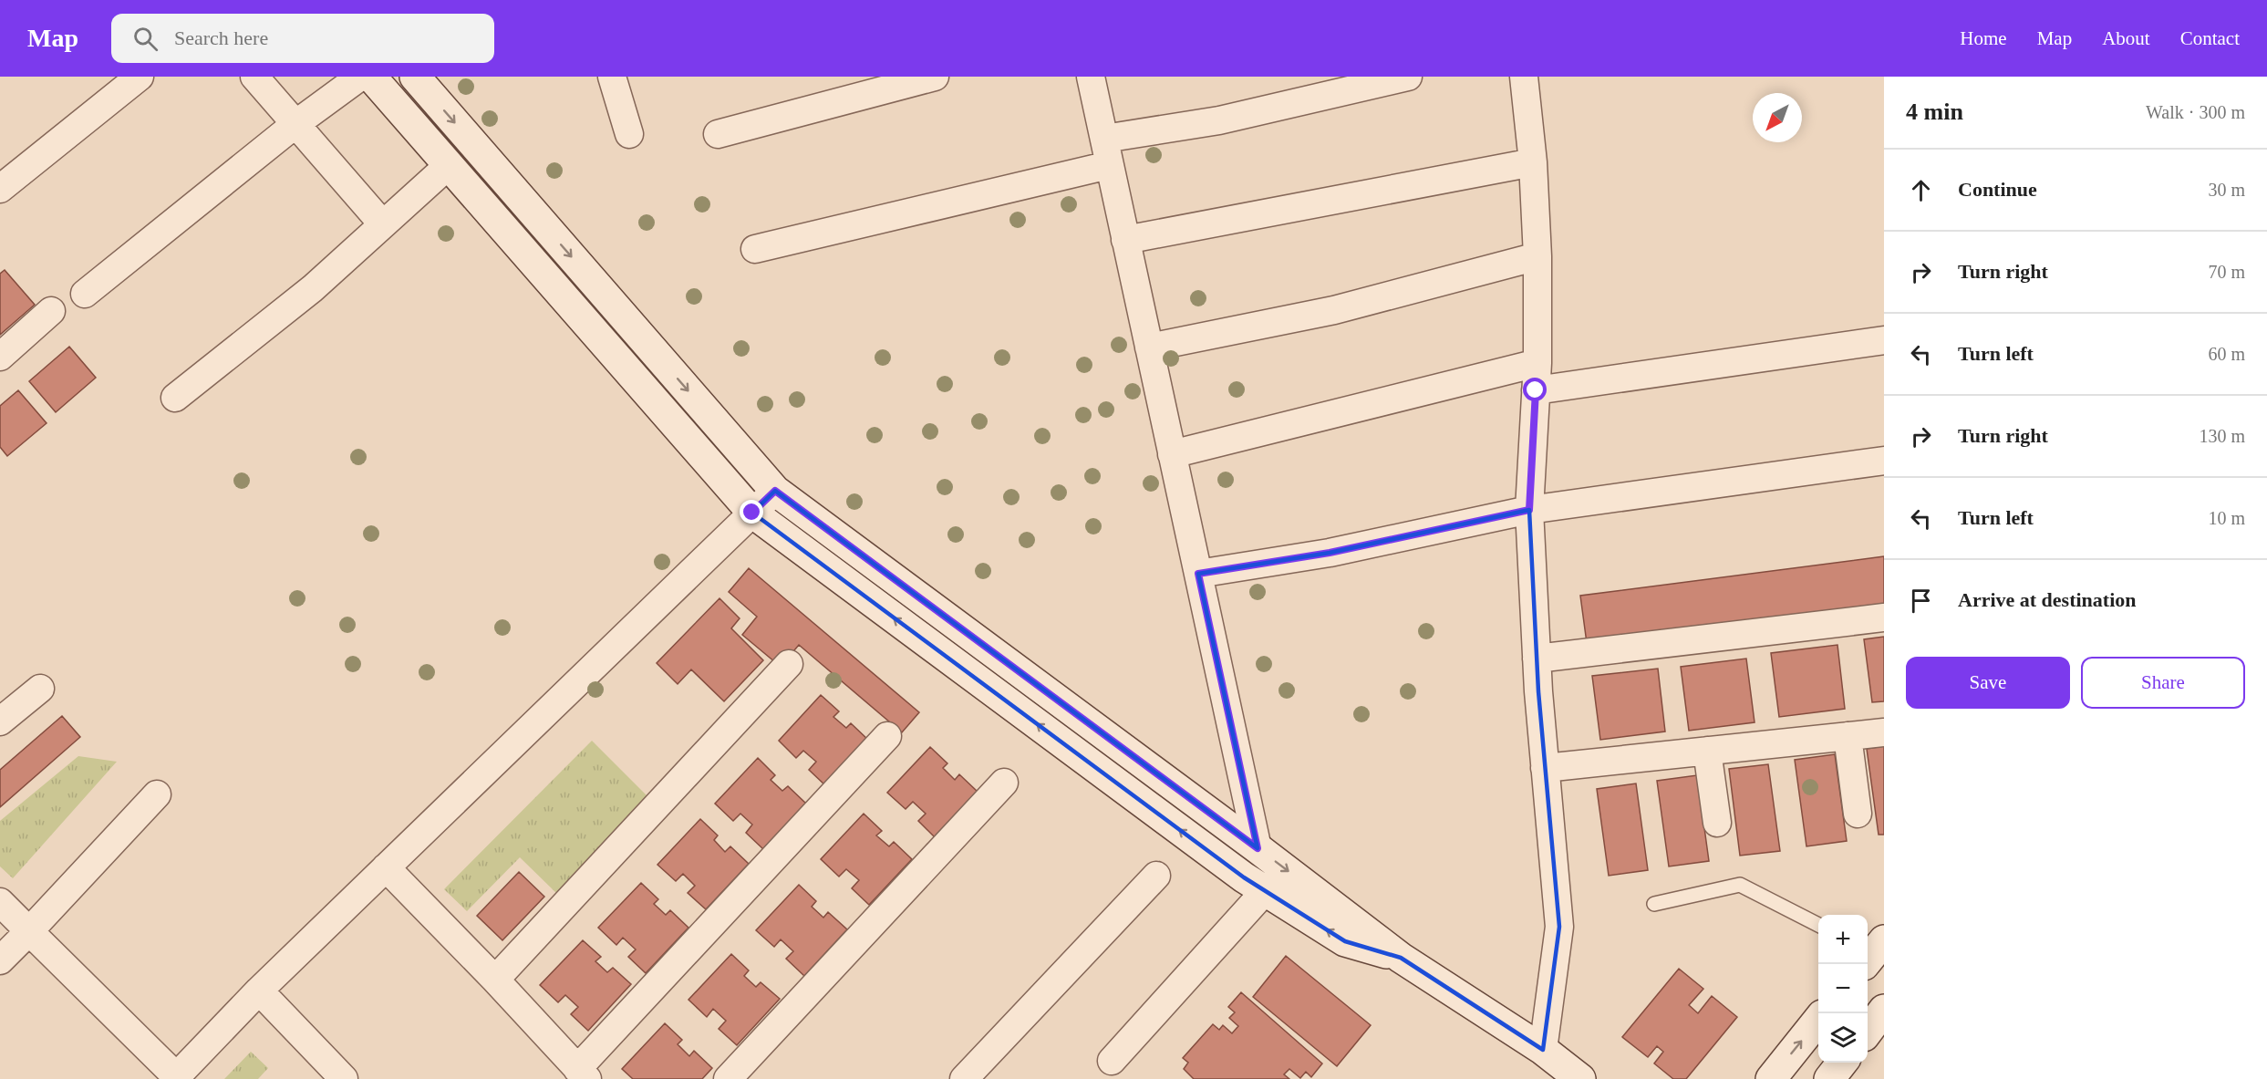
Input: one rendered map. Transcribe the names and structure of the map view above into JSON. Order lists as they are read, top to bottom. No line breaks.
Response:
{"north":"bottom left","page":{"header":"Map","search":"Search here","nav":["Home","Map","About","Contact"],"heading":["4 min","Walk · 300 m"],"list":[["Continue","30 m"],["Turn right","70 m"],["Turn left","60 m"],["Turn right","130 m"],["Turn left","10 m"],"Arrive at destination"],"buttons":["Save","Share"],"map_buttons":["+","−"]}}
